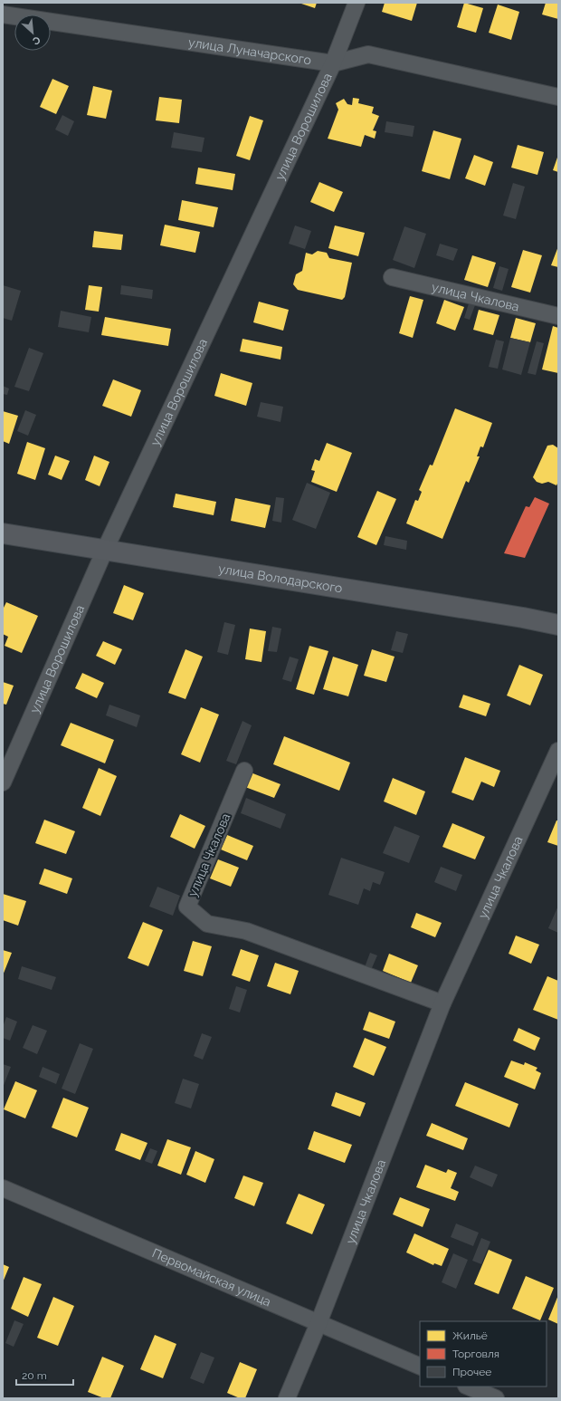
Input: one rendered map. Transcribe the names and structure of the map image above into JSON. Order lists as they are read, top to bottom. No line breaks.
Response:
{"streets":{"main road":["улица Володарского"],"street":["улица Луначарского","улица Ворошилова","улица Чкалова","Первомайская улица"]},"crossings":[["улица Луначарского","улица Ворошилова"],["улица Ворошилова","улица Володарского"],["улица Чкалова","Первомайская улица"]],"legend":["Жильё","Торговля","Прочее"],"scale_bar":"20 m","north":"bottom right"}
